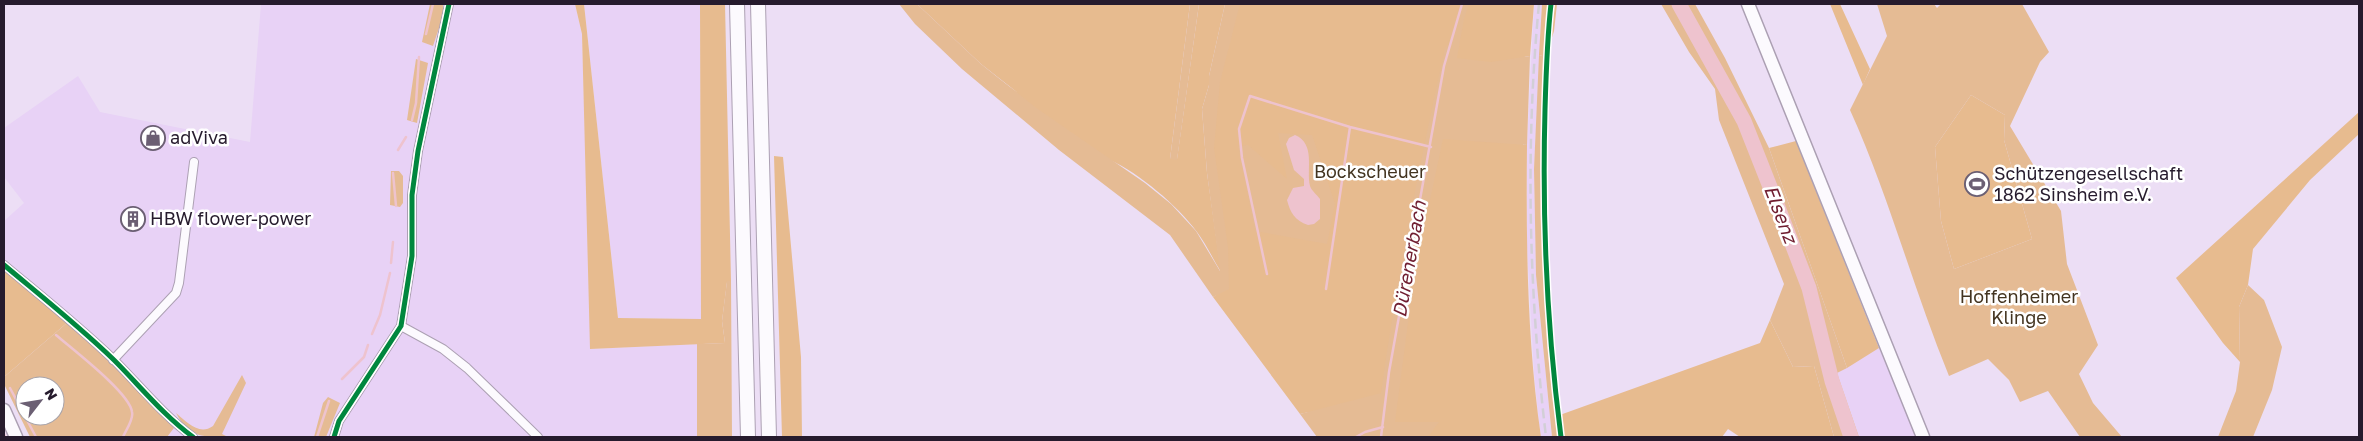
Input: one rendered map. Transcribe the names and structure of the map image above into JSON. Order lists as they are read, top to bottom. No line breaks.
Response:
{"water":["Elsenz","Dürenerbach"],"parks":["Bockscheuer","Hoffenheimer Klinge"],"places":{"shop":["adViva"],"sports":["Schützengesellschaft 1862 Sinsheim e.V."],"building":["HBW flower-power"]},"north":"top right"}
